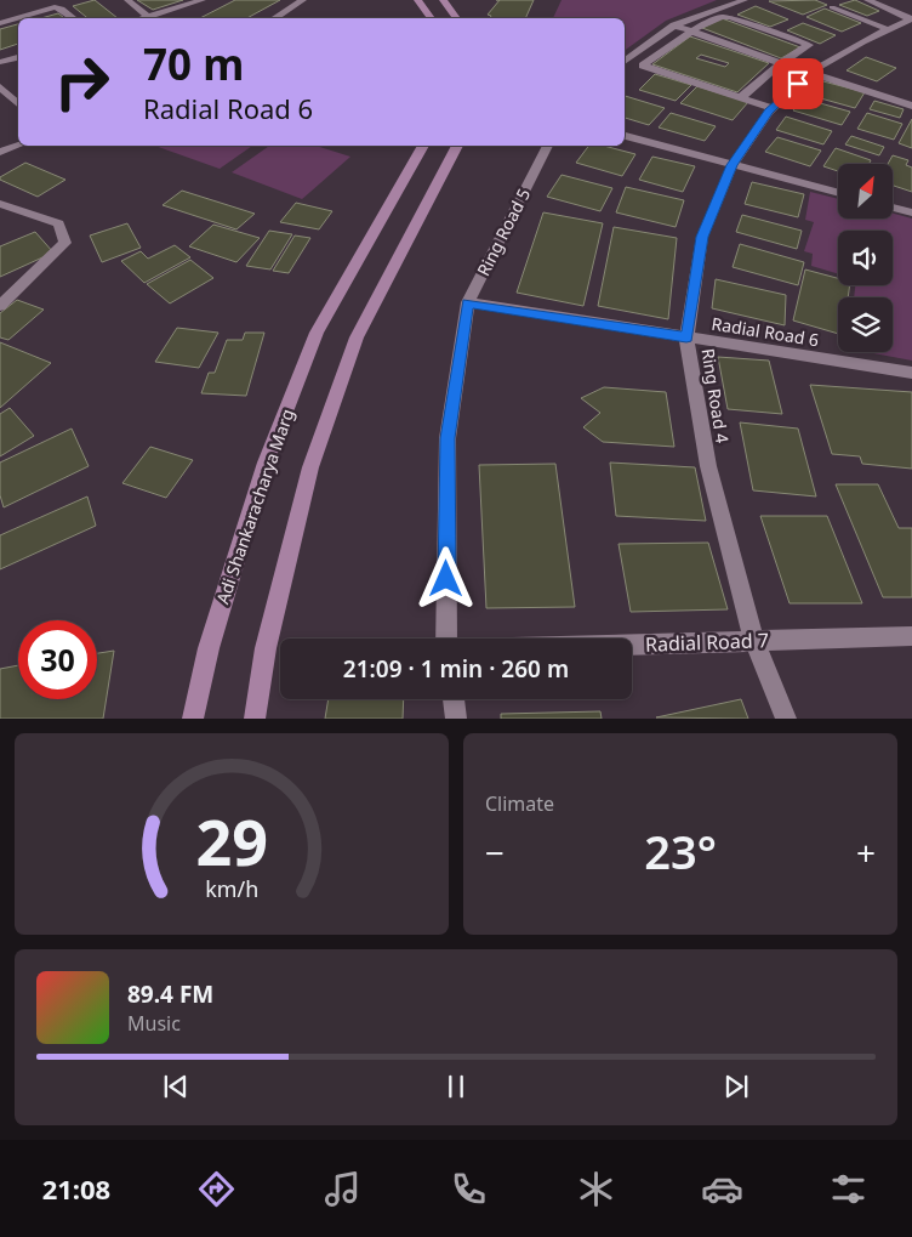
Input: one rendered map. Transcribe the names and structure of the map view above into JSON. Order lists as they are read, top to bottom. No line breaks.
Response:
{"streets":{"main road":["Adi Shankaracharya Marg"],"street":["Ring Road 5","Radial Road 6","Ring Road 4","Radial Road 7"]},"crossings":[["Ring Road 5","Radial Road 6"],["Radial Road 6","Ring Road 4"],["Ring Road 4","Radial Road 7"]],"north":"top right","page":{"turn":["70 m","Radial Road 6"],"limit":"30","trip":"21:09 · 1 min · 260 m","tile":"Climate","heat":["−","23°","+"],"song":["89.4 FM","Music"],"tabs":"21:08","gauge":["29","km/h"]}}
